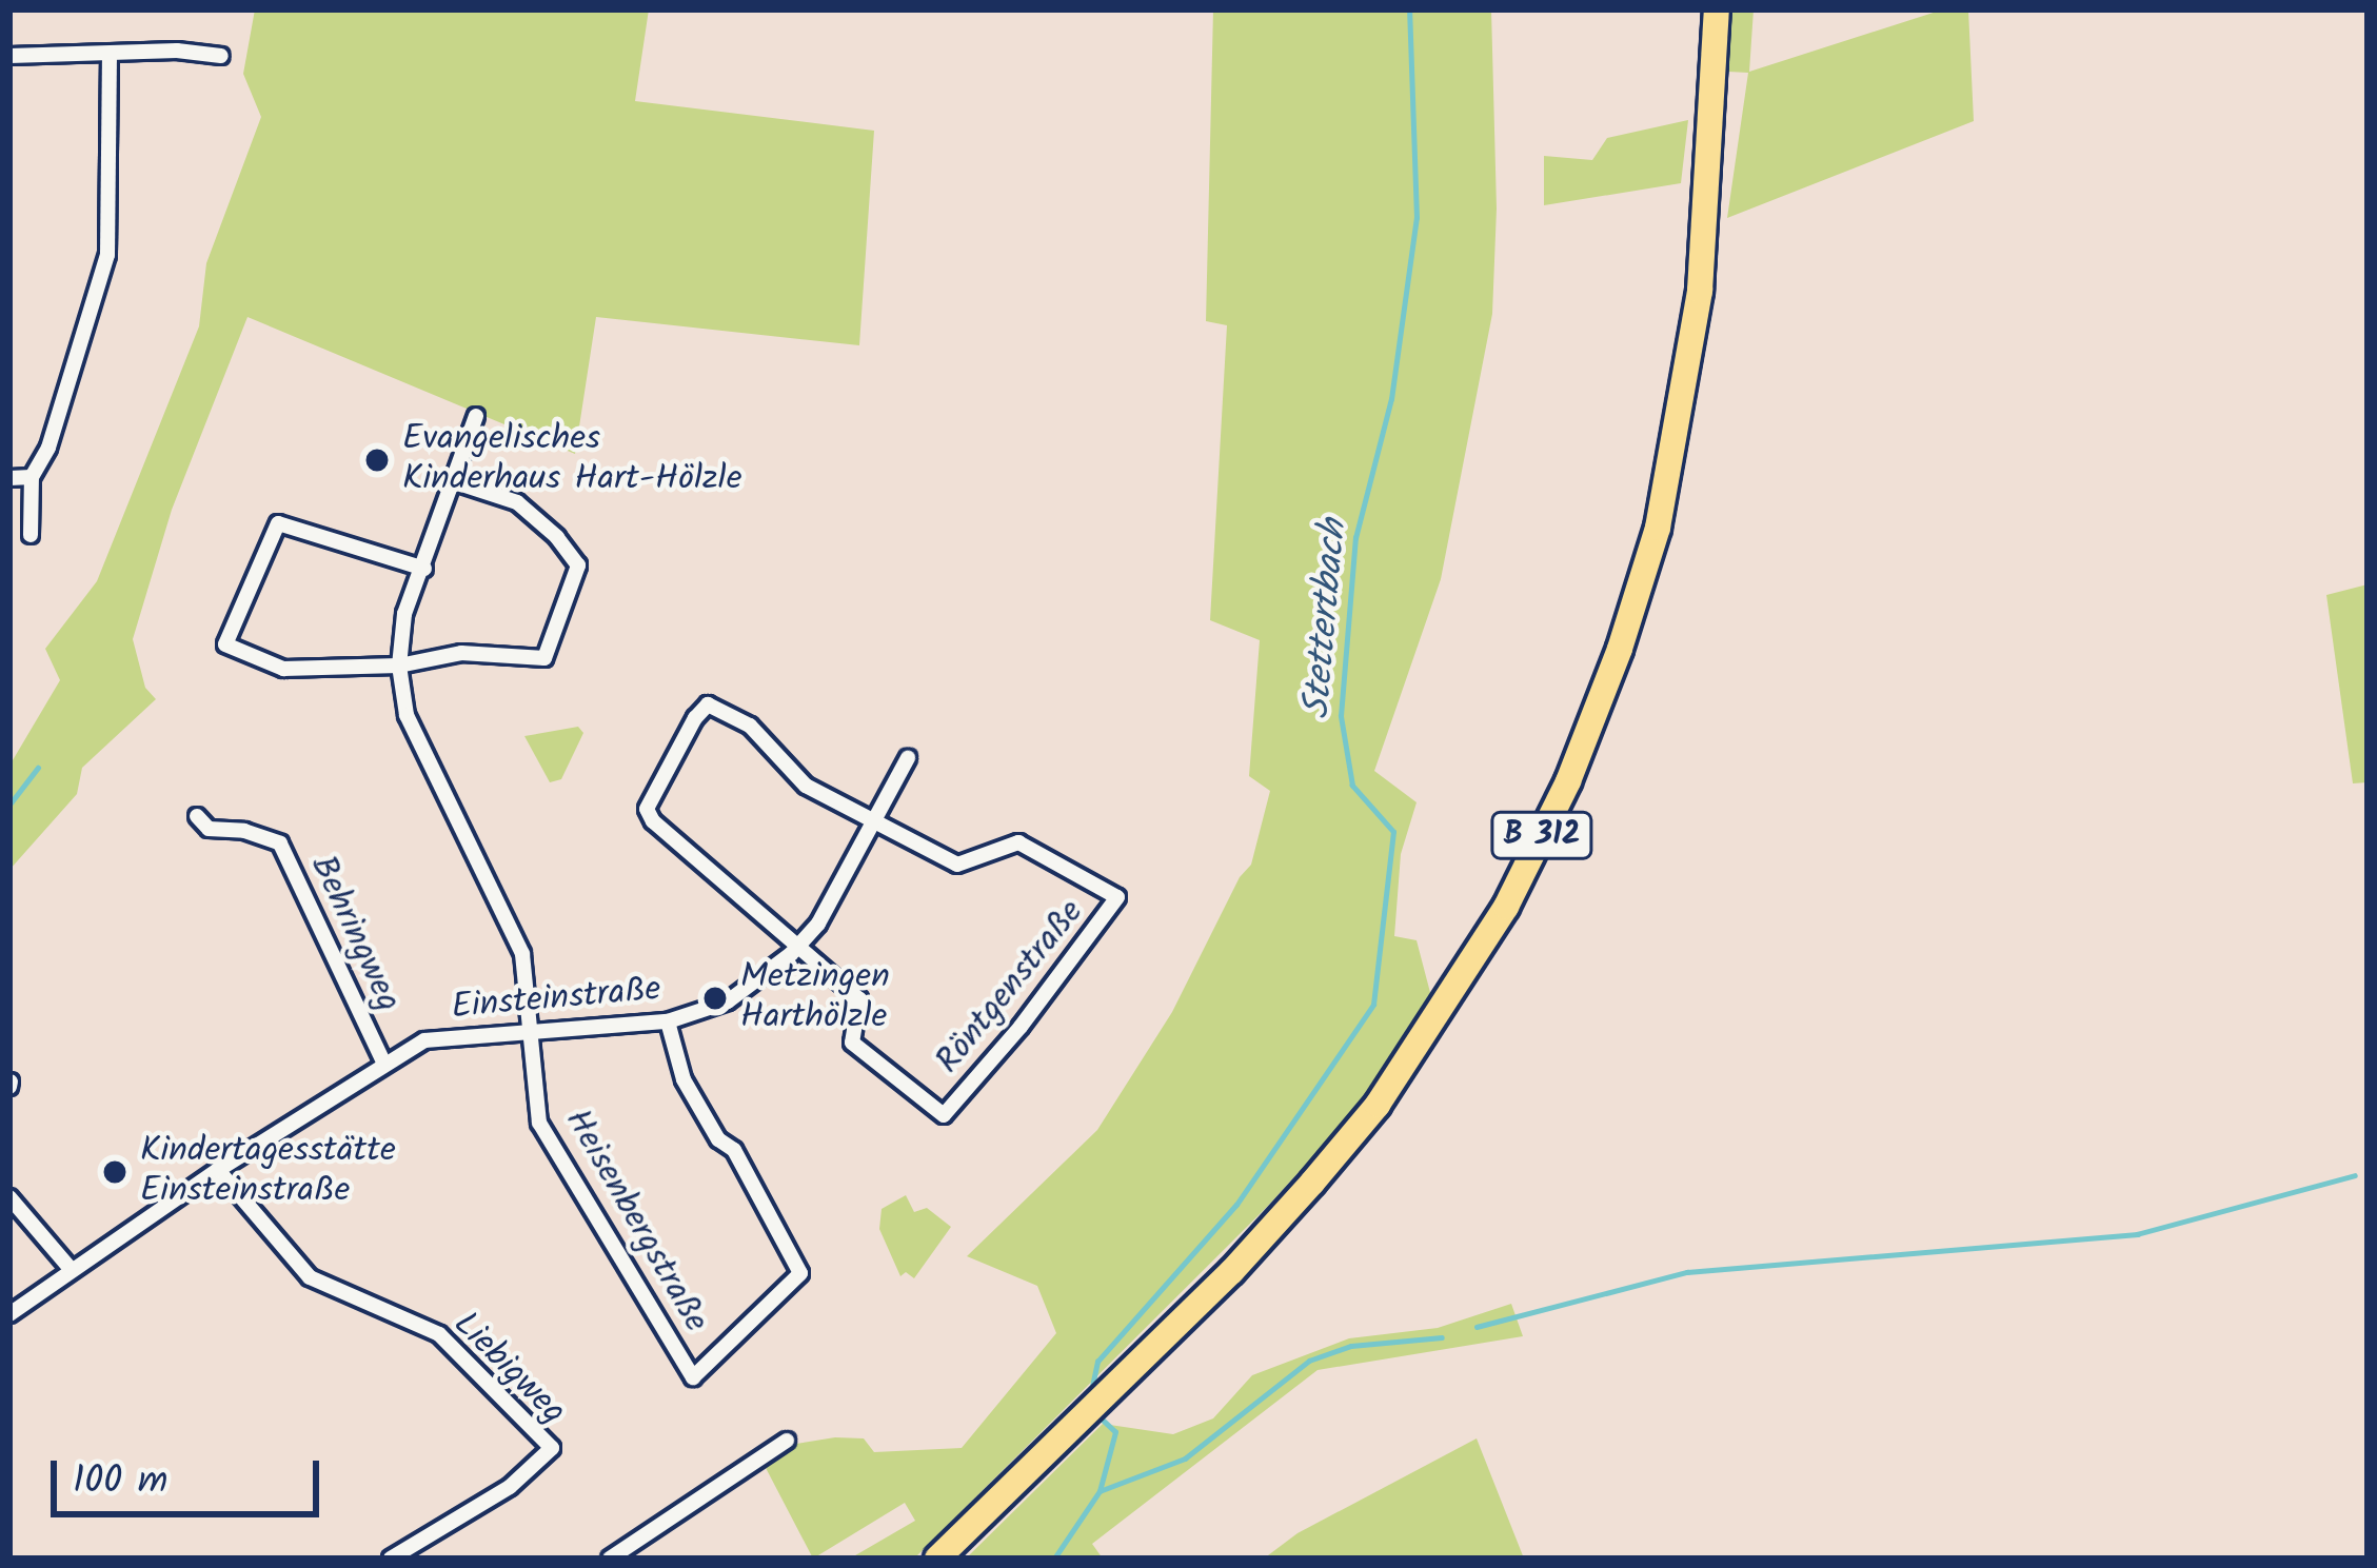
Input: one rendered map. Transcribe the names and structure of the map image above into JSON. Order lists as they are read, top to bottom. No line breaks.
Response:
{"streets":{"highway":["B 312"],"street":["Behringweg","Röntgenstraße","Einsteinstraße","Heisenbergstraße","Liebigweg"]},"crossings":[["Behringweg","Einsteinstraße"],["Röntgenstraße","Einsteinstraße"],["Einsteinstraße","Heisenbergstraße"],["Einsteinstraße","Liebigweg"]],"water":["Stettertbach"],"places":["Evangelisches Kinderhaus Hart-Hölzle","Metzingen Harthölzle","Kindertagesstätte Einsteinstraße"],"scale_bar":"100 m"}
